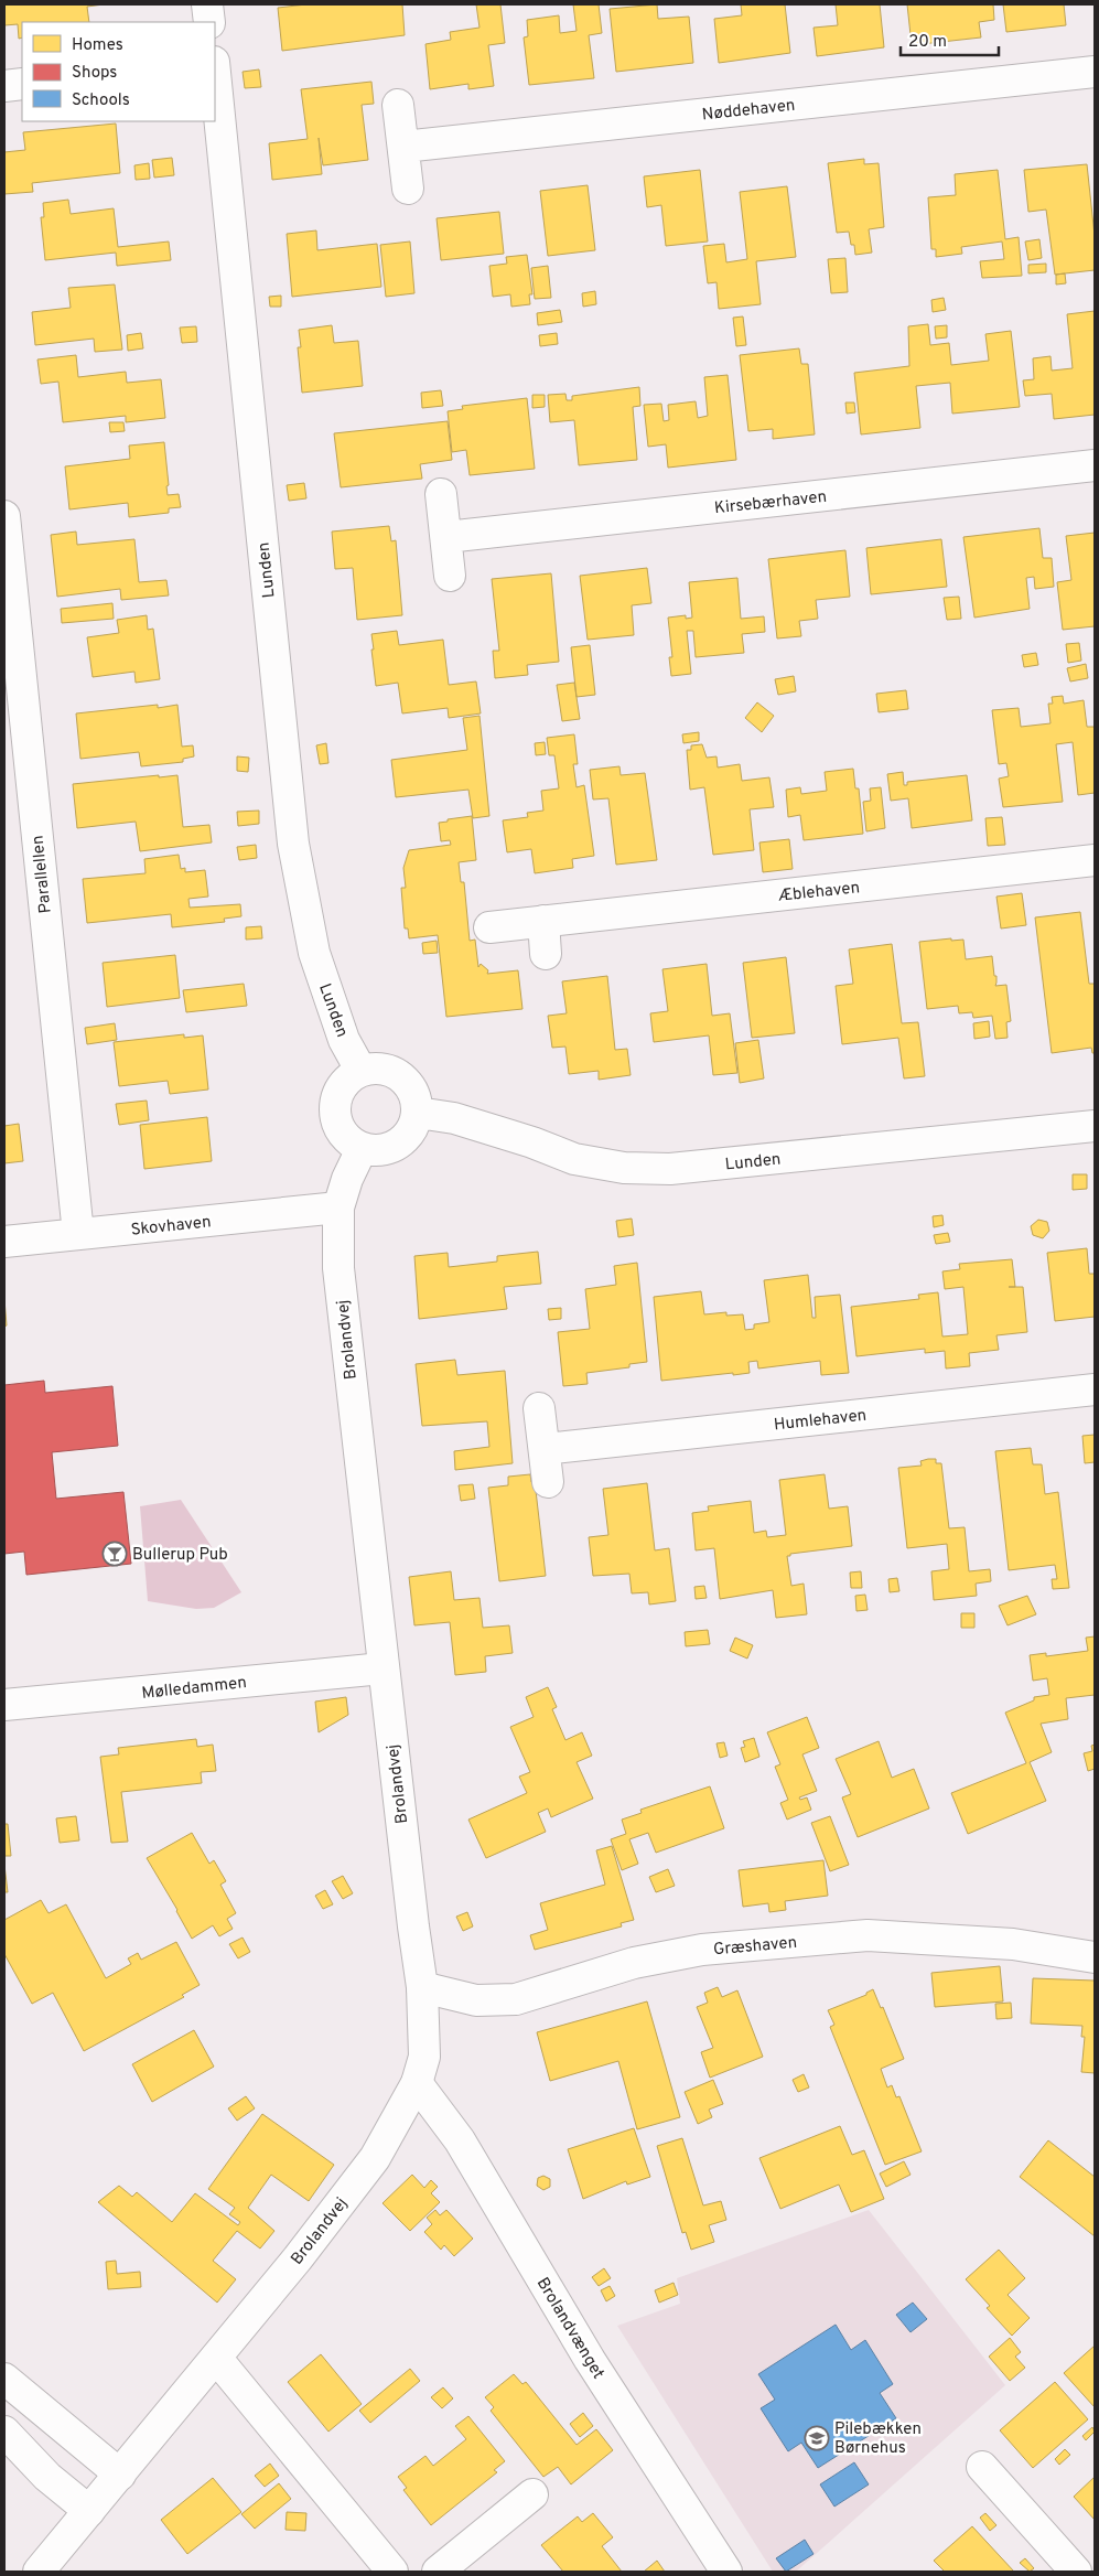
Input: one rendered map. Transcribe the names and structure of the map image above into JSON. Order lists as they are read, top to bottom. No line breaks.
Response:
{"streets":{"street":["Nøddehaven","Kirsebærhaven","Lunden","Parallellen","Æblehaven","Skovhaven","Brolandvej","Humlehaven","Mølledammen","Græshaven","Brolandvænget"]},"crossings":[["Lunden","Brolandvej"],["Parallellen","Skovhaven"],["Skovhaven","Brolandvej"],["Brolandvej","Mølledammen"],["Brolandvej","Græshaven"],["Brolandvej","Brolandvænget"]],"places":{"bar":["Bullerup Pub"],"school or university":["Pilebækken Børnehus"]},"legend":["Homes","Shops","Schools"],"scale_bar":"20 m"}
